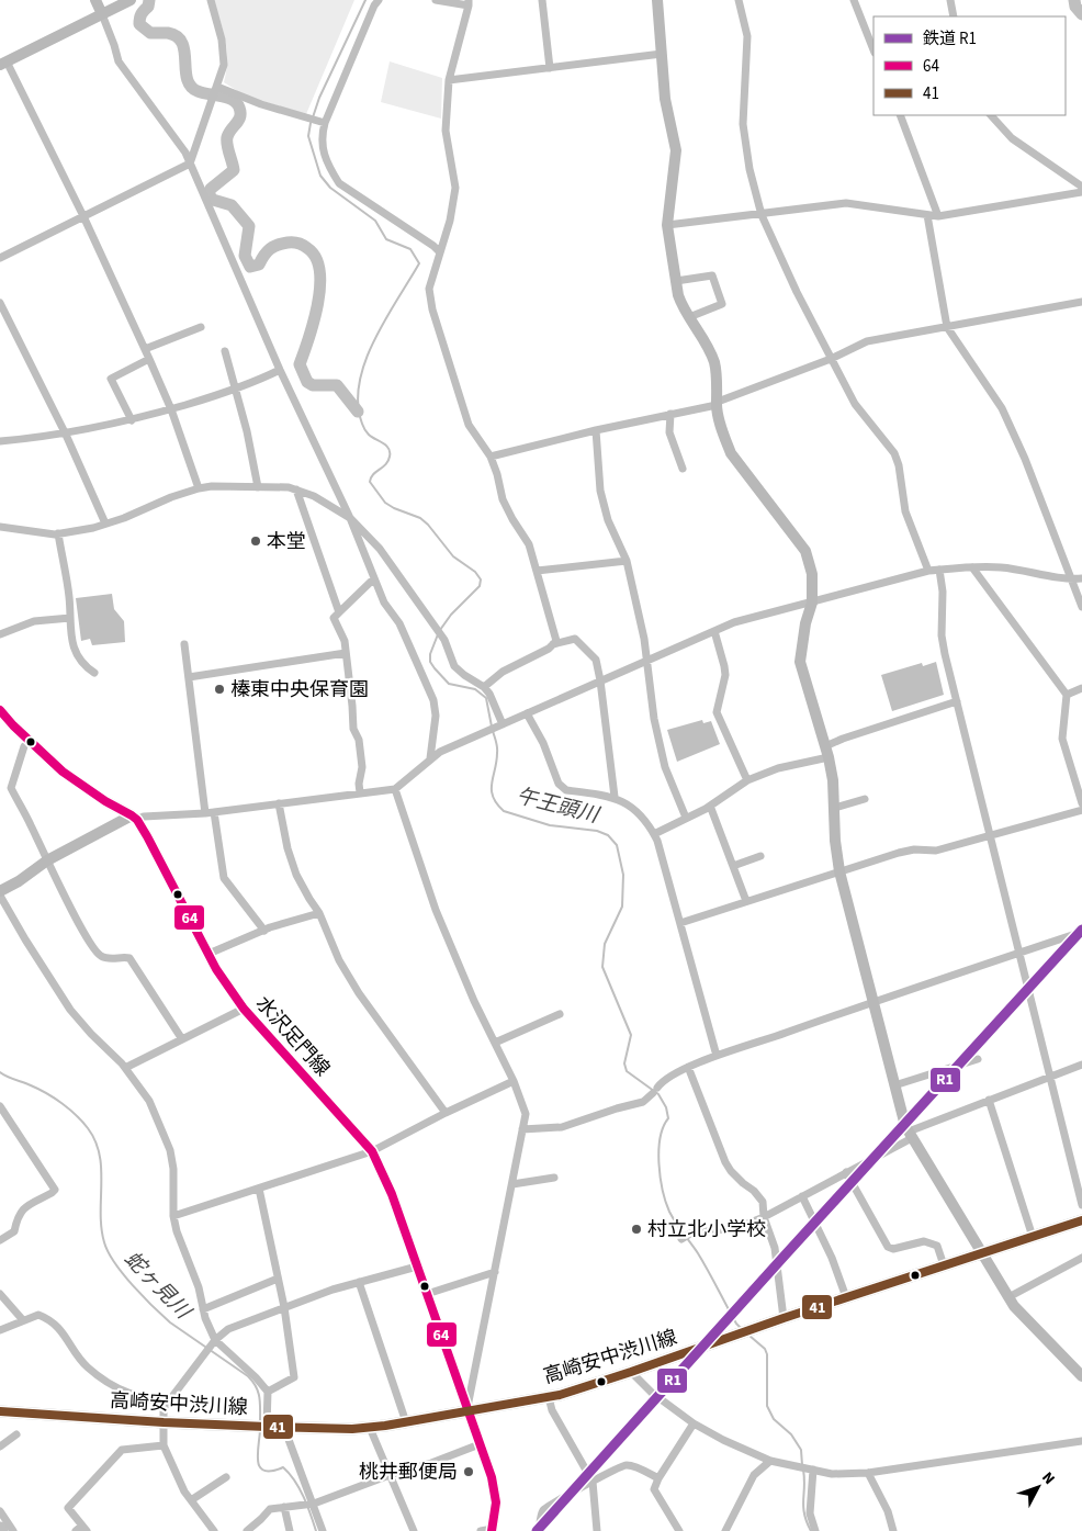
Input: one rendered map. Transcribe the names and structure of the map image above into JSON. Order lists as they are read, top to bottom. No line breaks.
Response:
{"streets":{"main road":["高崎安中渋川線"],"street":["水沢足門線"]},"crossings":[["水沢足門線","高崎安中渋川線"]],"water":["午王頭川","蛇ヶ見川"],"places":["本堂","榛東中央保育園","村立北小学校","桃井郵便局"],"lines":["transit line 64","rail line R1","transit line 41"],"legend":["鉄道 R1","64","41"],"north":"top right"}
